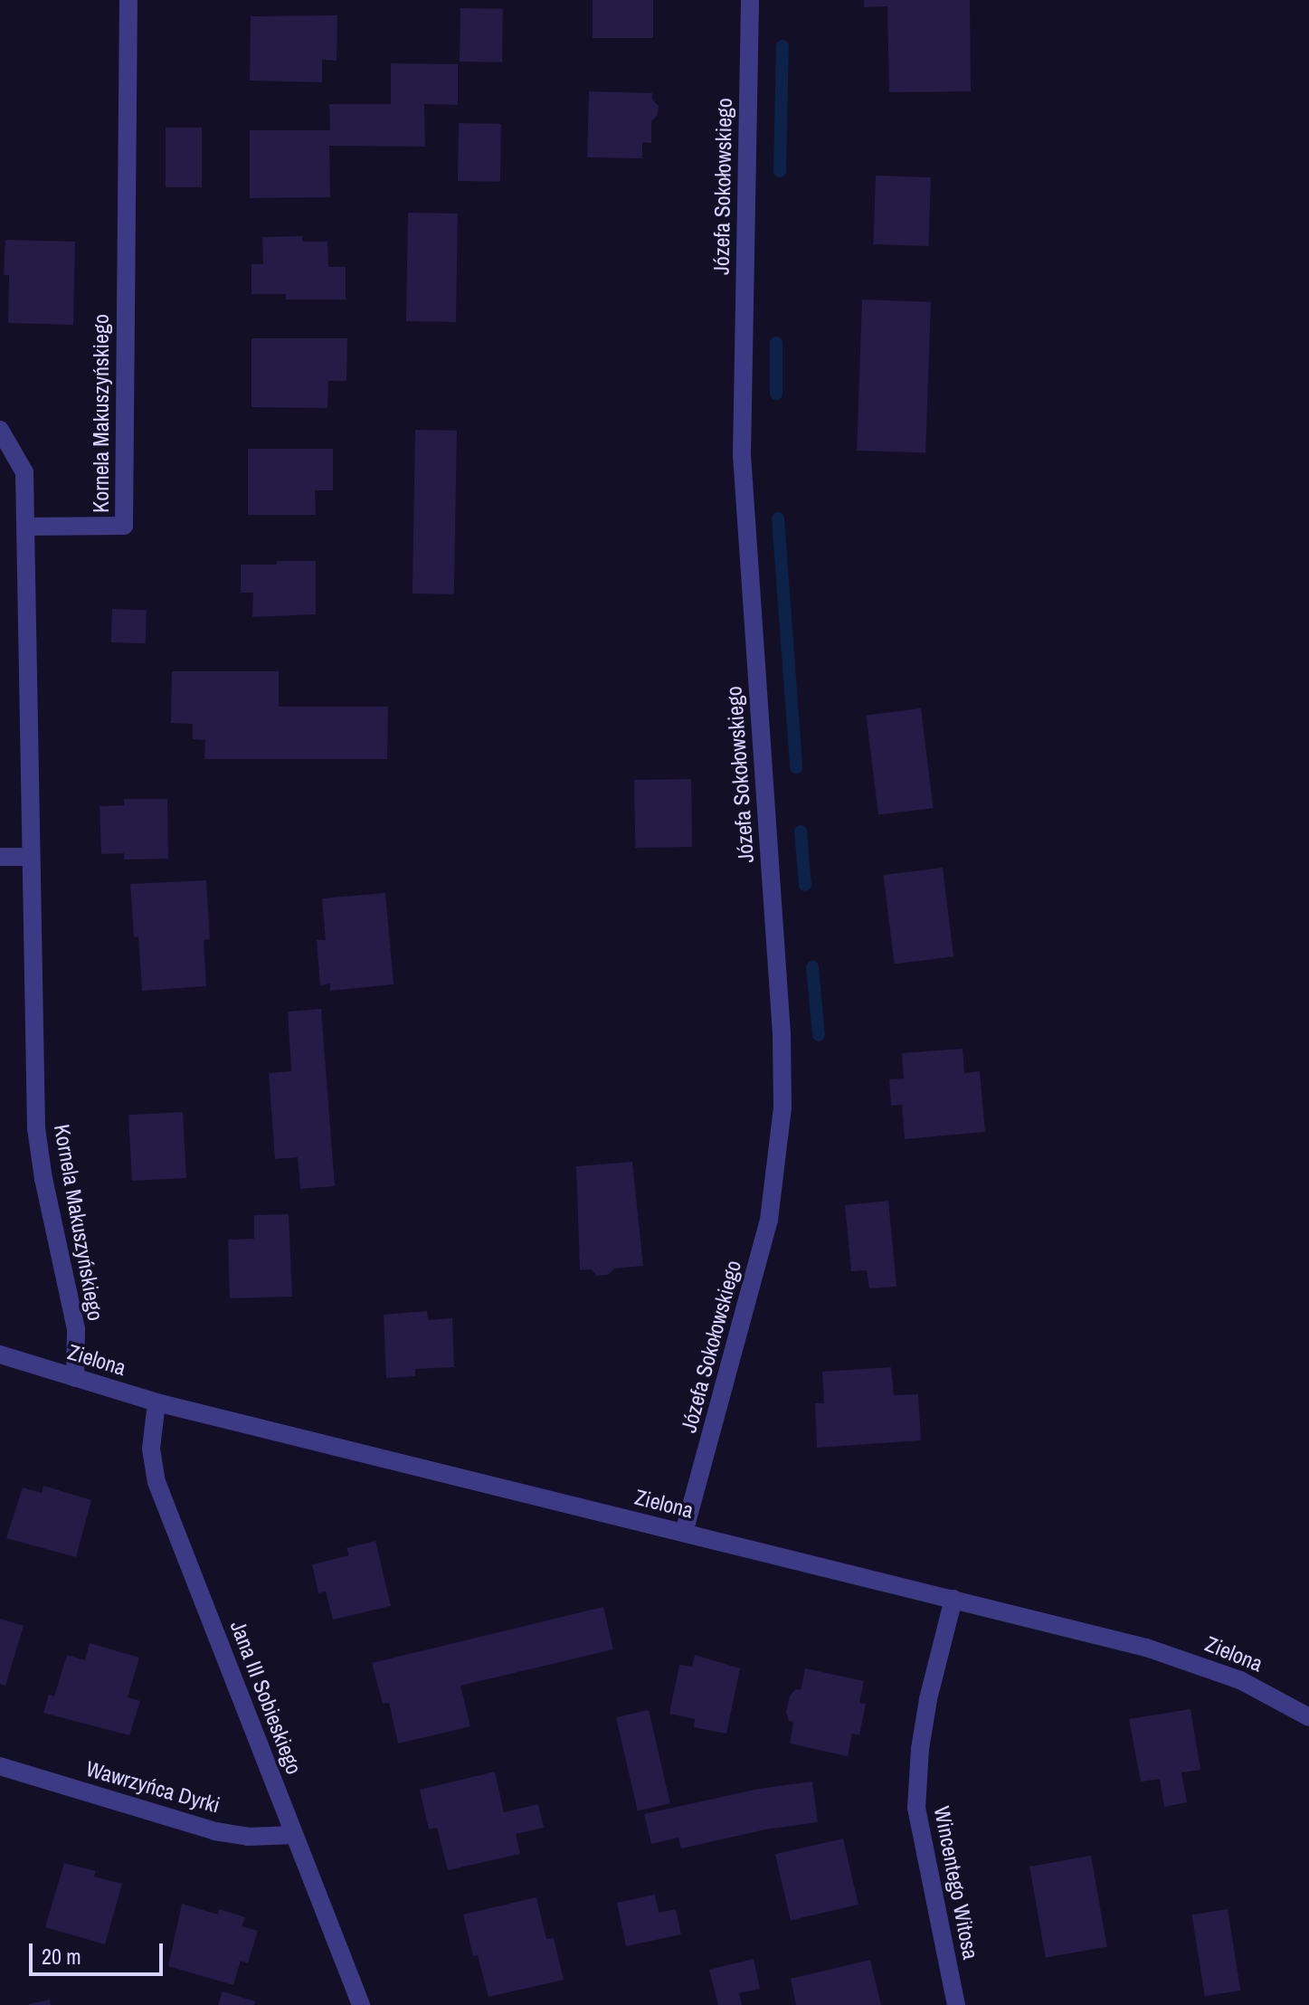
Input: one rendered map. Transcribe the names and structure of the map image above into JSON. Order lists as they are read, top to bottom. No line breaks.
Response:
{"streets":{"street":["Józefa Sokołowskiego","Kornela Makuszyńskiego","Zielona","Jana III Sobieskiego","Wawrzyńca Dyrki","Wincentego Witosa"]},"crossings":[["Józefa Sokołowskiego","Zielona"],["Kornela Makuszyńskiego","Zielona"],["Zielona","Jana III Sobieskiego"],["Zielona","Wincentego Witosa"],["Jana III Sobieskiego","Wawrzyńca Dyrki"]],"scale_bar":"20 m"}
